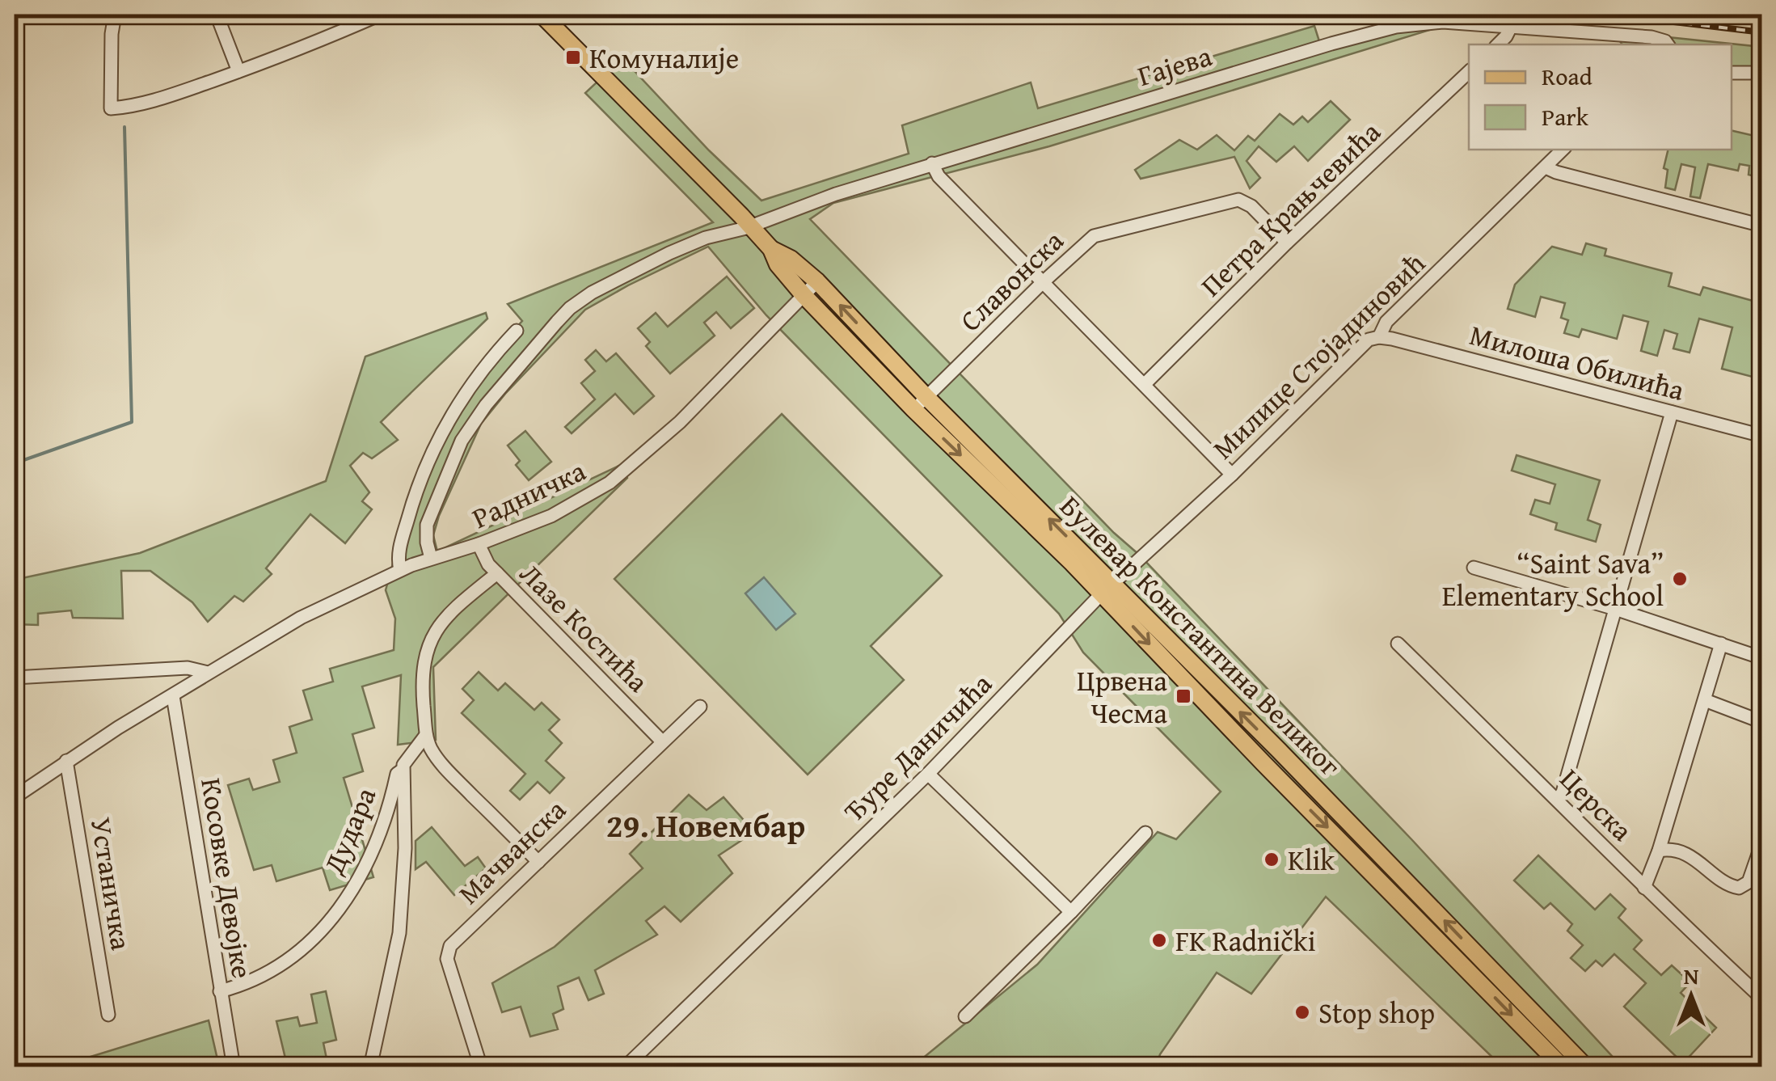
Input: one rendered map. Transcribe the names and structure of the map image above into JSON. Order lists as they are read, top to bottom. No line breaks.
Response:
{"streets":{"main road":["Булевар Константина Великог"],"street":["Гајева","Петра Крањчевића","Славонска","Милице Стојадиновић","Милоша Обилића","Радничка","Лазе Костића","Ђуре Даничића","Церска","Дудара","Мачванска","Косовке Девојке","Устаничка"]},"crossings":[["Гајева","Радничка"],["Гајева","Булевар Константина Великог"],["Петра Крањчевића","Славонска"],["Славонска","Булевар Константина Великог"],["Милице Стојадиновић","Милоша Обилића"],["Милице Стојадиновић","Булевар Константина Великог"],["Милице Стојадиновић","Ђуре Даничића"],["Радничка","Лазе Костића"],["Радничка","Булевар Константина Великог"],["Лазе Костића","Мачванска"],["Булевар Константина Великог","Ђуре Даничића"],["Дудара","Косовке Девојке"]],"districts":["29. Новембар"],"places":{"transit":["Комуналије","Црвена Чесма"],"other":["“Saint Sava” Elementary School","Klik","FK Radnički","Stop shop"]},"legend":["Road","Park"],"north":"top"}
